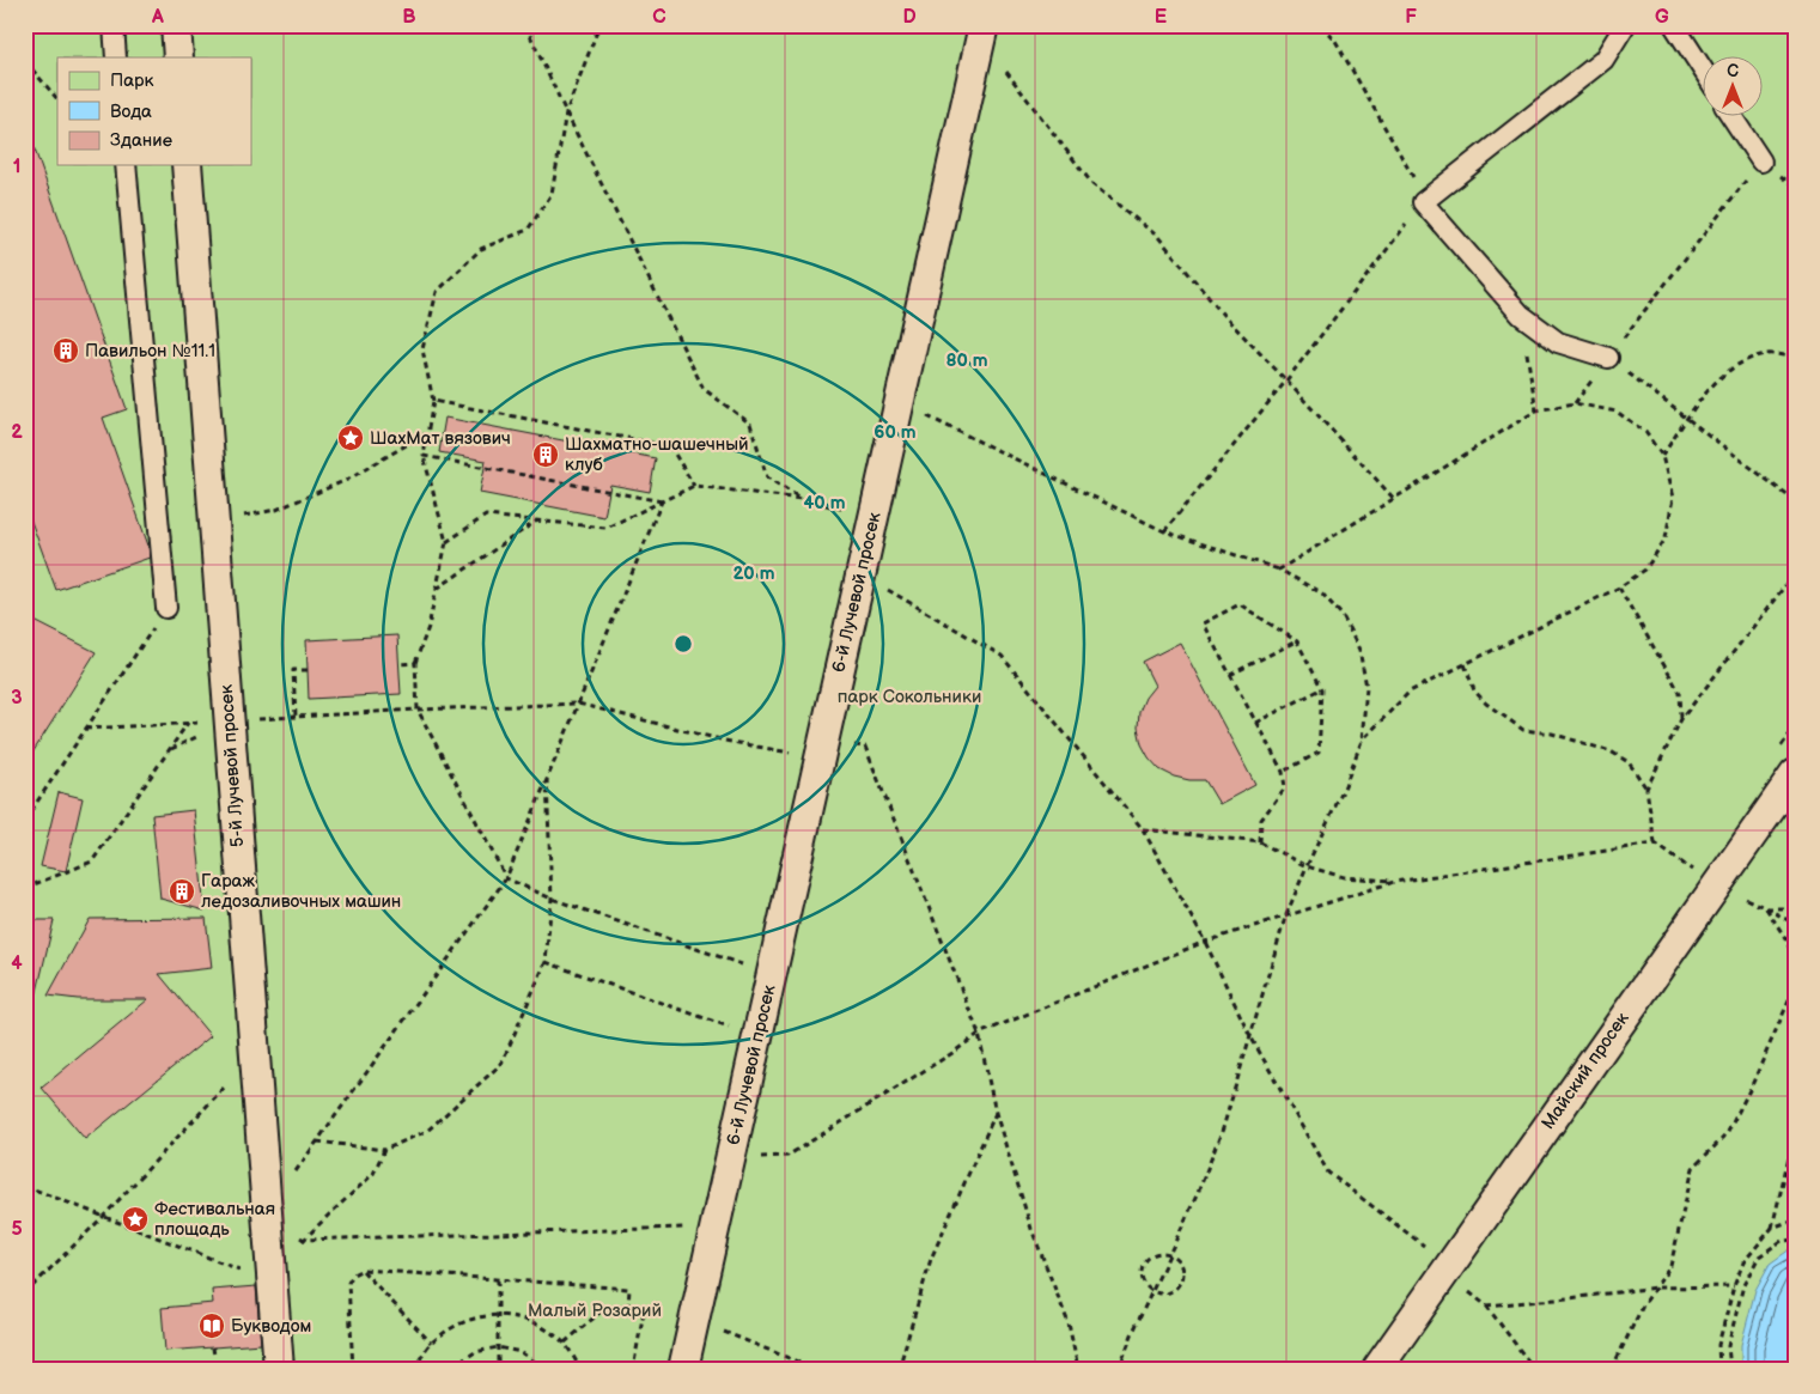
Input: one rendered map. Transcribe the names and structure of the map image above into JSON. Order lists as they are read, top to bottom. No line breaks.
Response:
{"streets":{"street":["6-й Лучевой просек","5-й Лучевой просек","Майский просек"]},"parks":["парк Сокольники","Малый Розарий"],"places":{"building":["Павильон №11.1","Шахматно-шашечный клуб","Гараж ледозаливочных машин"],"place":["ШахМат вязович","Фестивальная площадь"],"library":["Букводом"]},"legend":["Парк","Вода","Здание"],"north":"top","grid":{"columns":["A","B","C","D","E","F","G"],"rows":["1","2","3","4","5"]},"rings":["80 m","60 m","40 m","20 m"]}
